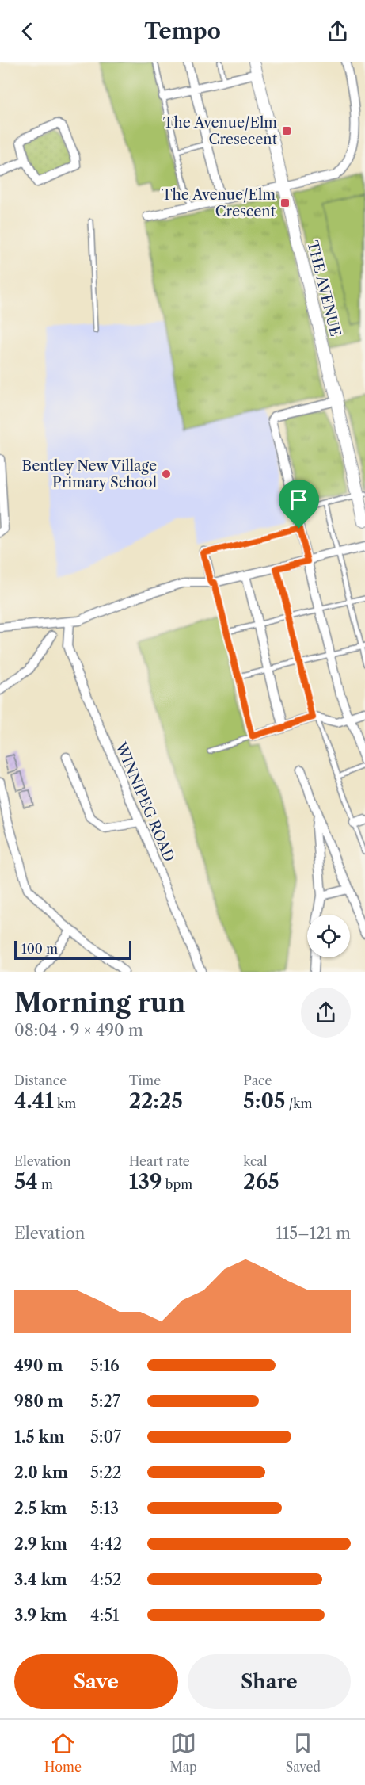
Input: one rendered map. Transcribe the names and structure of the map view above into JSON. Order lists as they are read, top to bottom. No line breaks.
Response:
{"streets":{"street":["THE AVENUE","WINNIPEG ROAD"]},"places":{"transit":["The Avenue/Elm Cresecent","The Avenue/Elm Crescent"],"other":["Bentley New Village Primary School"]},"scale_bar":"100 m","page":{"header":"Tempo","scale":"100 m","heading":["Morning run","08:04 · 9 × 490 m"],"stats":[["Distance","4.41 km"],["Time","22:25"],["Pace","5:05 /km"],["Elevation","54 m"],["Heart rate","139 bpm"],["kcal","265"]],"chart":["Elevation","115–121 m"],"list":[{"name":"490 m","note":"5:16"},{"name":"980 m","note":"5:27"},{"name":"1.5 km","note":"5:07"},{"name":"2.0 km","note":"5:22"},{"name":"2.5 km","note":"5:13"},{"name":"2.9 km","note":"4:42"},{"name":"3.4 km","note":"4:52"},{"name":"3.9 km","note":"4:51"}],"buttons":["Save","Share"],"tabs":["Home","Map","Saved"]}}
